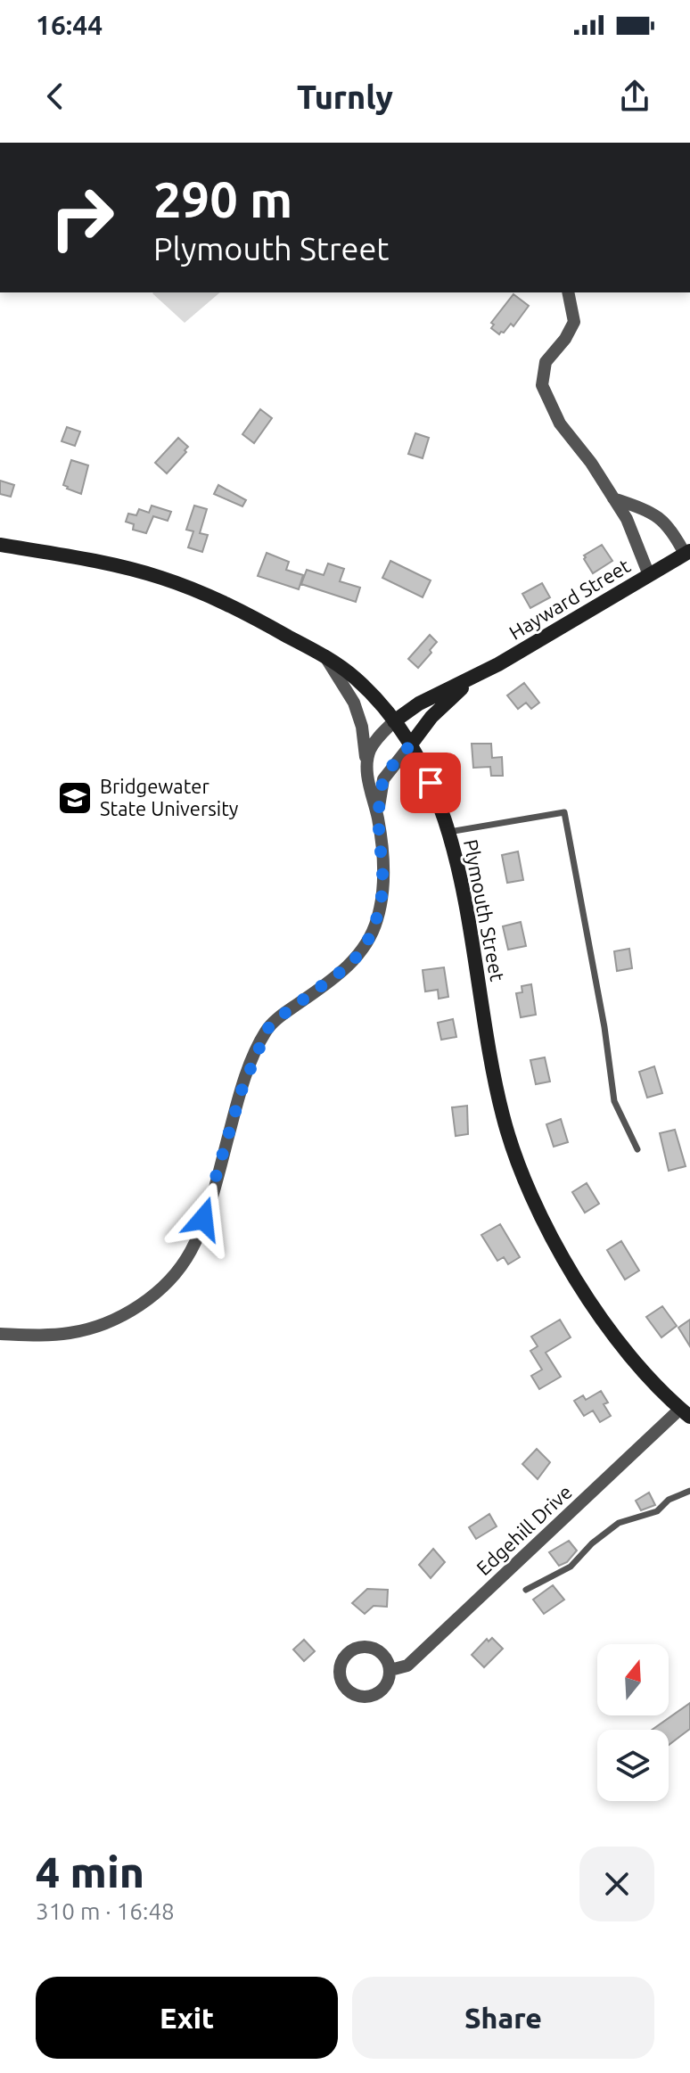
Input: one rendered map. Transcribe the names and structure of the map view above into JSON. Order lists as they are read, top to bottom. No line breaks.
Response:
{"streets":{"main road":["Hayward Street","Plymouth Street"],"street":["Edgehill Drive"]},"crossings":[["Hayward Street","Plymouth Street"],["Plymouth Street","Edgehill Drive"]],"places":{"school or university":["Bridgewater State University"]},"north":"top","page":{"status":"16:44","header":"Turnly","turn":["290 m","Plymouth Street"],"heading":["4 min","310 m · 16:48"],"buttons":["Exit","Share"]}}
